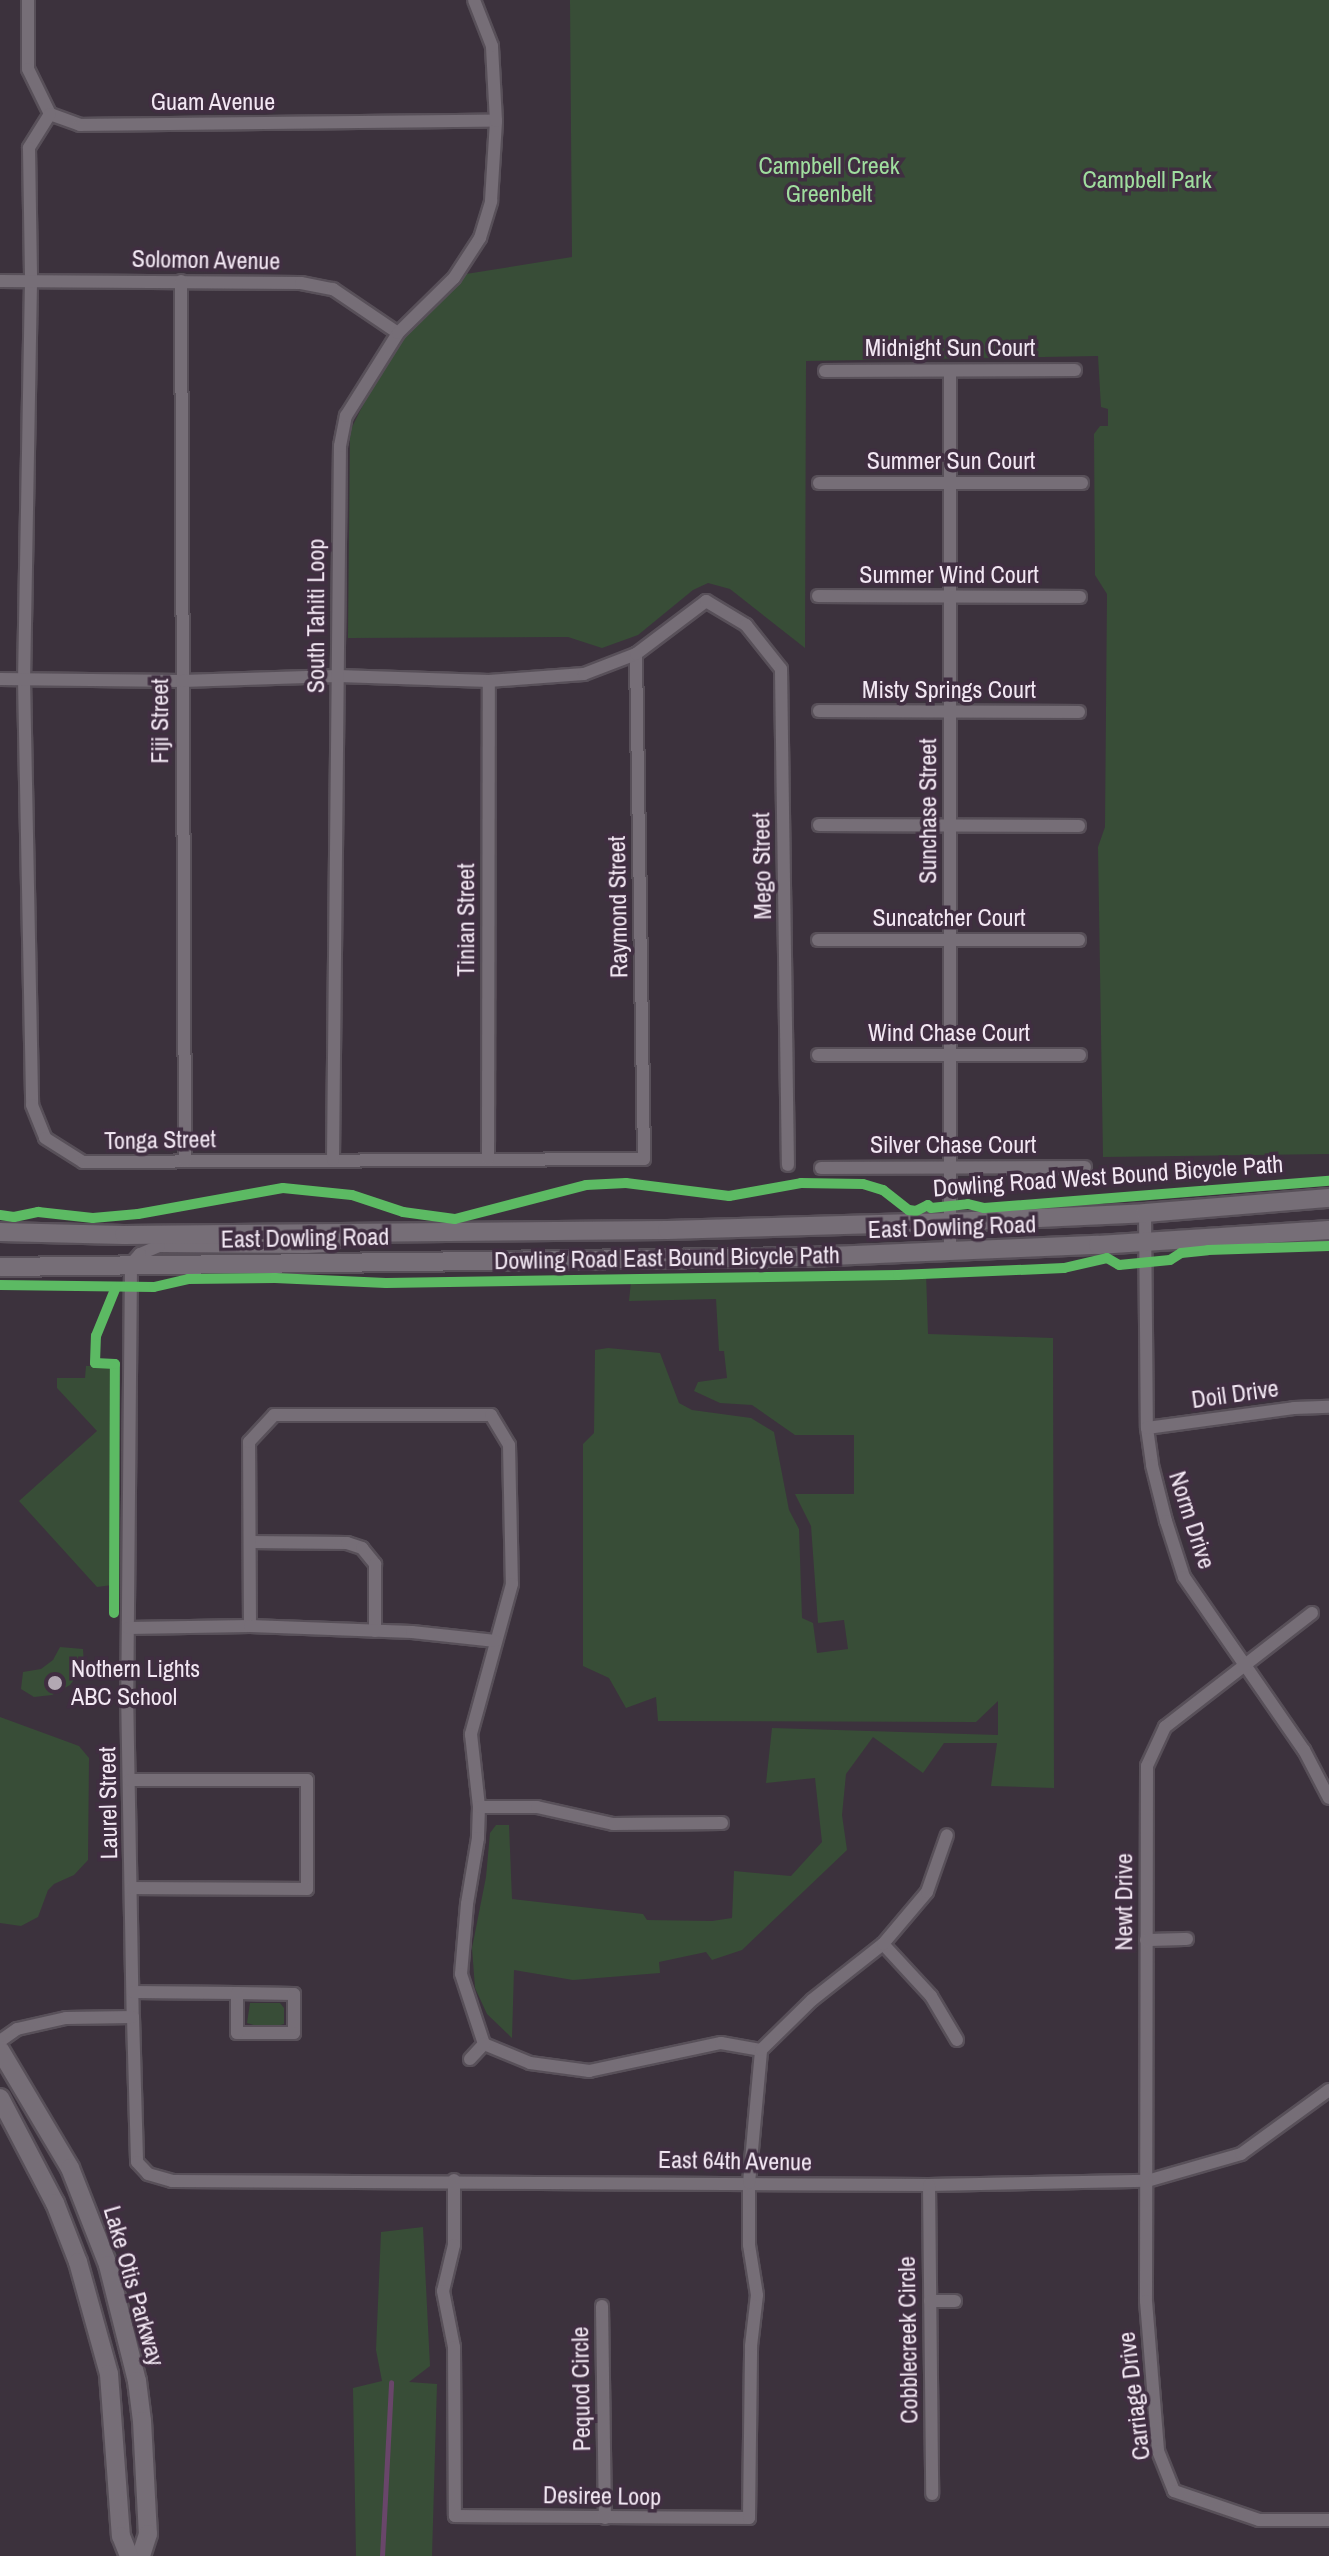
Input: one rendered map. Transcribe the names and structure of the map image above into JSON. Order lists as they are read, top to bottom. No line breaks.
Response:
{"streets":{"main road":["East Dowling Road","Lake Otis Parkway"],"street":["Guam Avenue","Solomon Avenue","Midnight Sun Court","Summer Sun Court","Summer Wind Court","South Tahiti Loop","Misty Springs Court","Fiji Street","Sunchase Street","Mego Street","Raymond Street","Suncatcher Court","Tinian Street","Wind Chase Court","Tonga Street","Silver Chase Court","Doil Drive","Norm Drive","Laurel Street","Newt Drive","East 64th Avenue","Cobblecreek Circle","Pequod Circle","Carriage Drive","Desiree Loop"],"cycle path":["Dowling Road West Bound Bicycle Path","Dowling Road East Bound Bicycle Path"]},"crossings":[["Guam Avenue","South Tahiti Loop"],["Guam Avenue","Tonga Street"],["Solomon Avenue","South Tahiti Loop"],["Solomon Avenue","Fiji Street"],["Solomon Avenue","Tonga Street"],["Midnight Sun Court","Sunchase Street"],["Summer Sun Court","Sunchase Street"],["Summer Wind Court","Sunchase Street"],["South Tahiti Loop","Tonga Street"],["Misty Springs Court","Sunchase Street"],["Fiji Street","Tonga Street"],["Sunchase Street","Suncatcher Court"],["Sunchase Street","Wind Chase Court"],["Sunchase Street","Silver Chase Court"],["Sunchase Street","East Dowling Road"],["Mego Street","Raymond Street"],["Raymond Street","Tonga Street"],["Tinian Street","Tonga Street"],["East Dowling Road","Norm Drive"],["East Dowling Road","Laurel Street"],["Doil Drive","Norm Drive"],["Norm Drive","Newt Drive"],["Laurel Street","East 64th Avenue"],["Newt Drive","East 64th Avenue"],["Newt Drive","Carriage Drive"],["East 64th Avenue","Cobblecreek Circle"],["East 64th Avenue","Carriage Drive"],["East 64th Avenue","Desiree Loop"],["Pequod Circle","Desiree Loop"]],"parks":["Campbell Creek Greenbelt","Campbell Park"],"places":["Nothern Lights ABC School"]}
